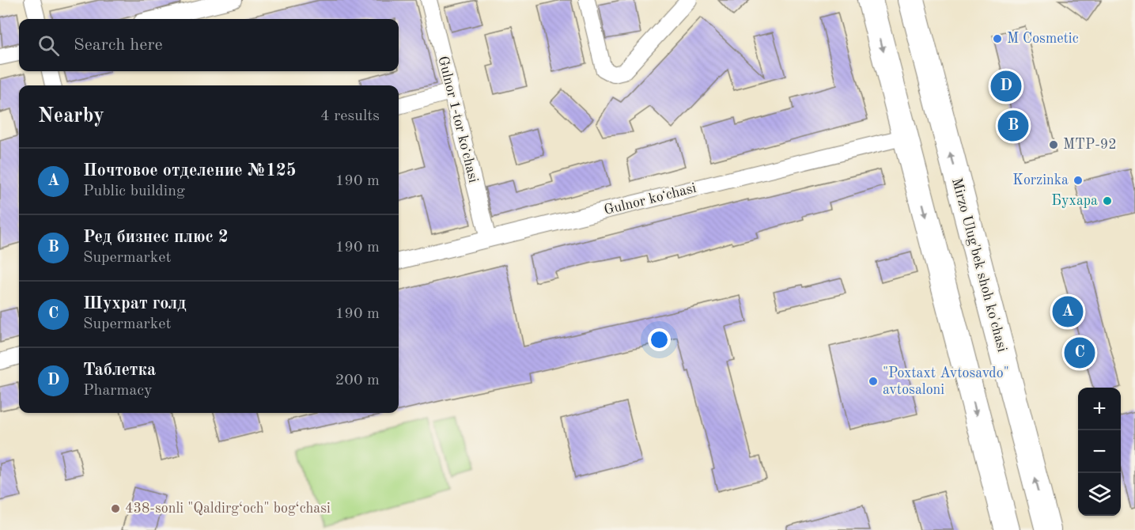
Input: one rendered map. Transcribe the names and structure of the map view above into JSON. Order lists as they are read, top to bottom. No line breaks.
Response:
{"streets":{"main road":["Mirzo Ulug'bek shoh ko'chasi"],"street":["Gulnor 1-tor koʻchasi","Gulnor koʻchasi"]},"crossings":[["Gulnor 1-tor koʻchasi","Gulnor koʻchasi"]],"places":["M Cosmetic","MTP-92","Korzinka","Бухара","\"Poxtaxt Avtosavdo\" avtosaloni","438-sonli \"Qaldirg‘och\" bog‘chasi"],"page":{"search":"Search here","pins":["D","B","A","C"],"heading":["Nearby","4 results"],"list":[{"mark":"A","name":"Почтовое отделение №125","note":"Public building","value":"190 m"},{"mark":"B","name":"Ред бизнес плюс 2","note":"Supermarket","value":"190 m"},{"mark":"C","name":"Шухрат голд","note":"Supermarket","value":"190 m"},{"mark":"D","name":"Таблетка","note":"Pharmacy","value":"200 m"}],"map_buttons":["+","−"]}}
